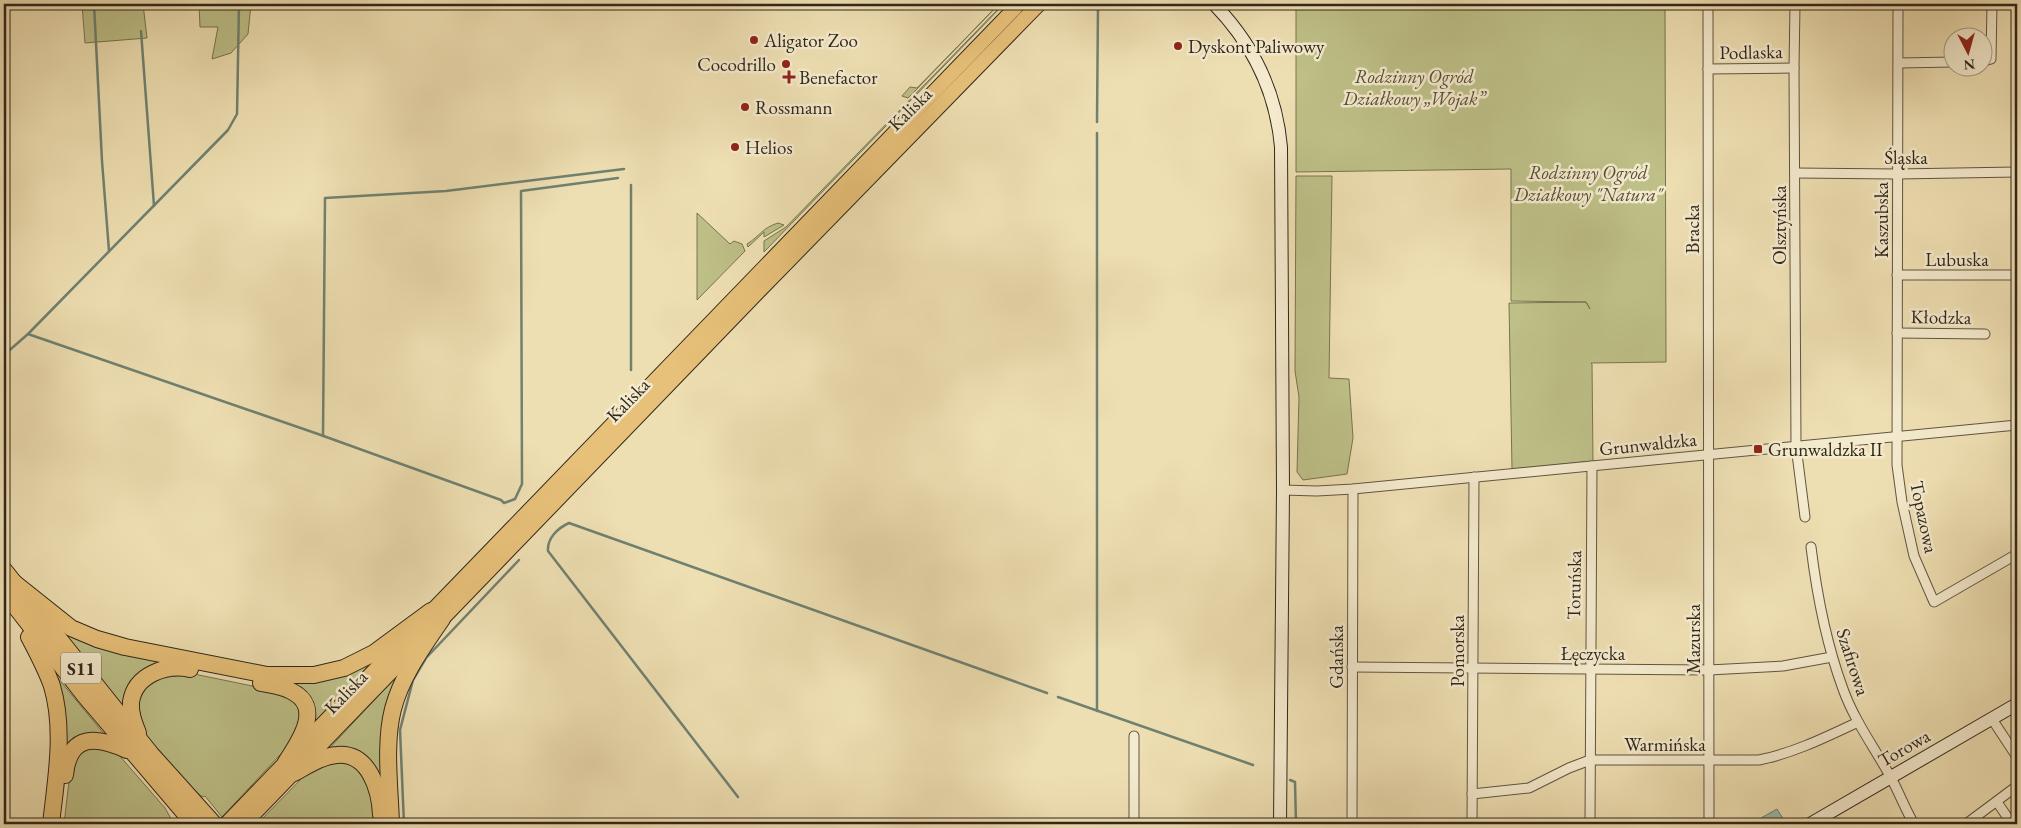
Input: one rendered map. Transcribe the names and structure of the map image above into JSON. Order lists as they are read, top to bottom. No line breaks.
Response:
{"streets":{"highway":["S11"],"main road":["Kaliska"],"street":["Podlaska","Śląska","Kaszubska","Olsztyńska","Bracka","Lubuska","Kłodzka","Grunwaldzka","Topazowa","Toruńska","Mazurska","Pomorska","Łęczycka","Gdańska","Szafirowa","Warmińska","Torowa"]},"crossings":[["Podlaska","Olsztyńska"],["Podlaska","Bracka"],["Śląska","Kaszubska"],["Śląska","Olsztyńska"],["Kaszubska","Lubuska"],["Kaszubska","Kłodzka"],["Kaszubska","Grunwaldzka"],["Kaszubska","Topazowa"],["Olsztyńska","Grunwaldzka"],["Bracka","Grunwaldzka"],["Bracka","Mazurska"],["Grunwaldzka","Topazowa"],["Grunwaldzka","Toruńska"],["Grunwaldzka","Mazurska"],["Grunwaldzka","Pomorska"],["Grunwaldzka","Gdańska"],["Toruńska","Łęczycka"],["Toruńska","Warmińska"],["Mazurska","Łęczycka"],["Mazurska","Warmińska"],["Pomorska","Łęczycka"],["Pomorska","Warmińska"],["Łęczycka","Gdańska"],["Łęczycka","Szafirowa"],["Szafirowa","Warmińska"],["Szafirowa","Torowa"]],"parks":["Rodzinny Ogród Działkowy „Wojak”","Rodzinny Ogród Działkowy \"Natura\""],"places":{"other":["Aligator Zoo","Dyskont Paliwowy","Cocodrillo","Rossmann","Helios"],"health":["Benefactor"],"transit":["Grunwaldzka II"]},"north":"bottom"}
